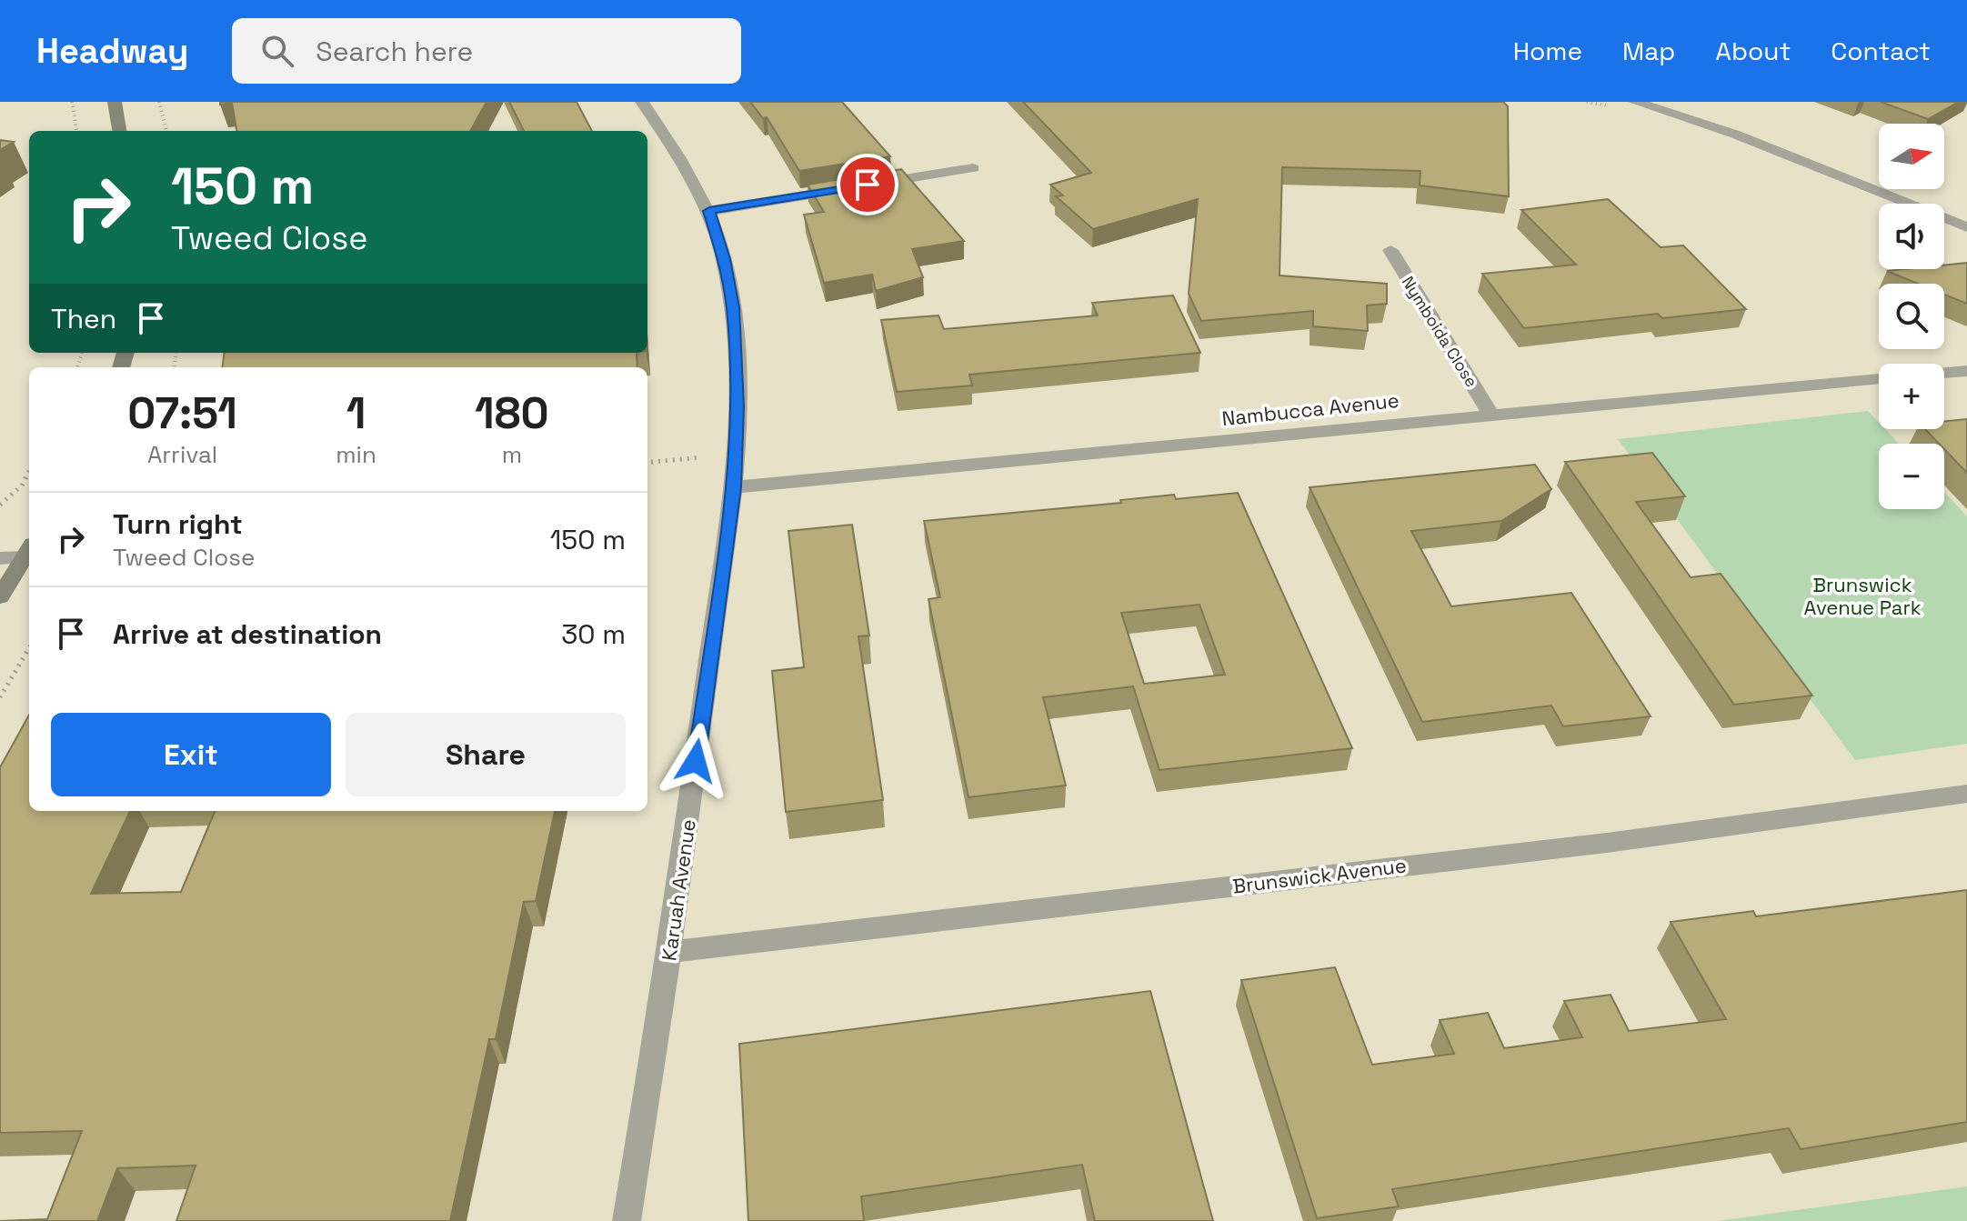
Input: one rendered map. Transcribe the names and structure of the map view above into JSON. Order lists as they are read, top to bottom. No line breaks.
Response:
{"streets":{"street":["Nymboida Close","Nambucca Avenue","Brunswick Avenue","Karuah Avenue"]},"crossings":[["Nymboida Close","Nambucca Avenue"],["Nambucca Avenue","Karuah Avenue"],["Brunswick Avenue","Karuah Avenue"]],"parks":["Brunswick Avenue Park"],"north":"right","page":{"header":"Headway","search":"Search here","nav":["Home","Map","About","Contact"],"map_buttons":["+","−"],"turn":["150 m","Tweed Close"],"then":"Then","eta":["07:51","Arrival","1","min","180","m"],"list":[{"name":"Turn right","note":"Tweed Close","value":"150 m"},{"name":"Arrive at destination","value":"30 m"}],"buttons":["Exit","Share"]}}
